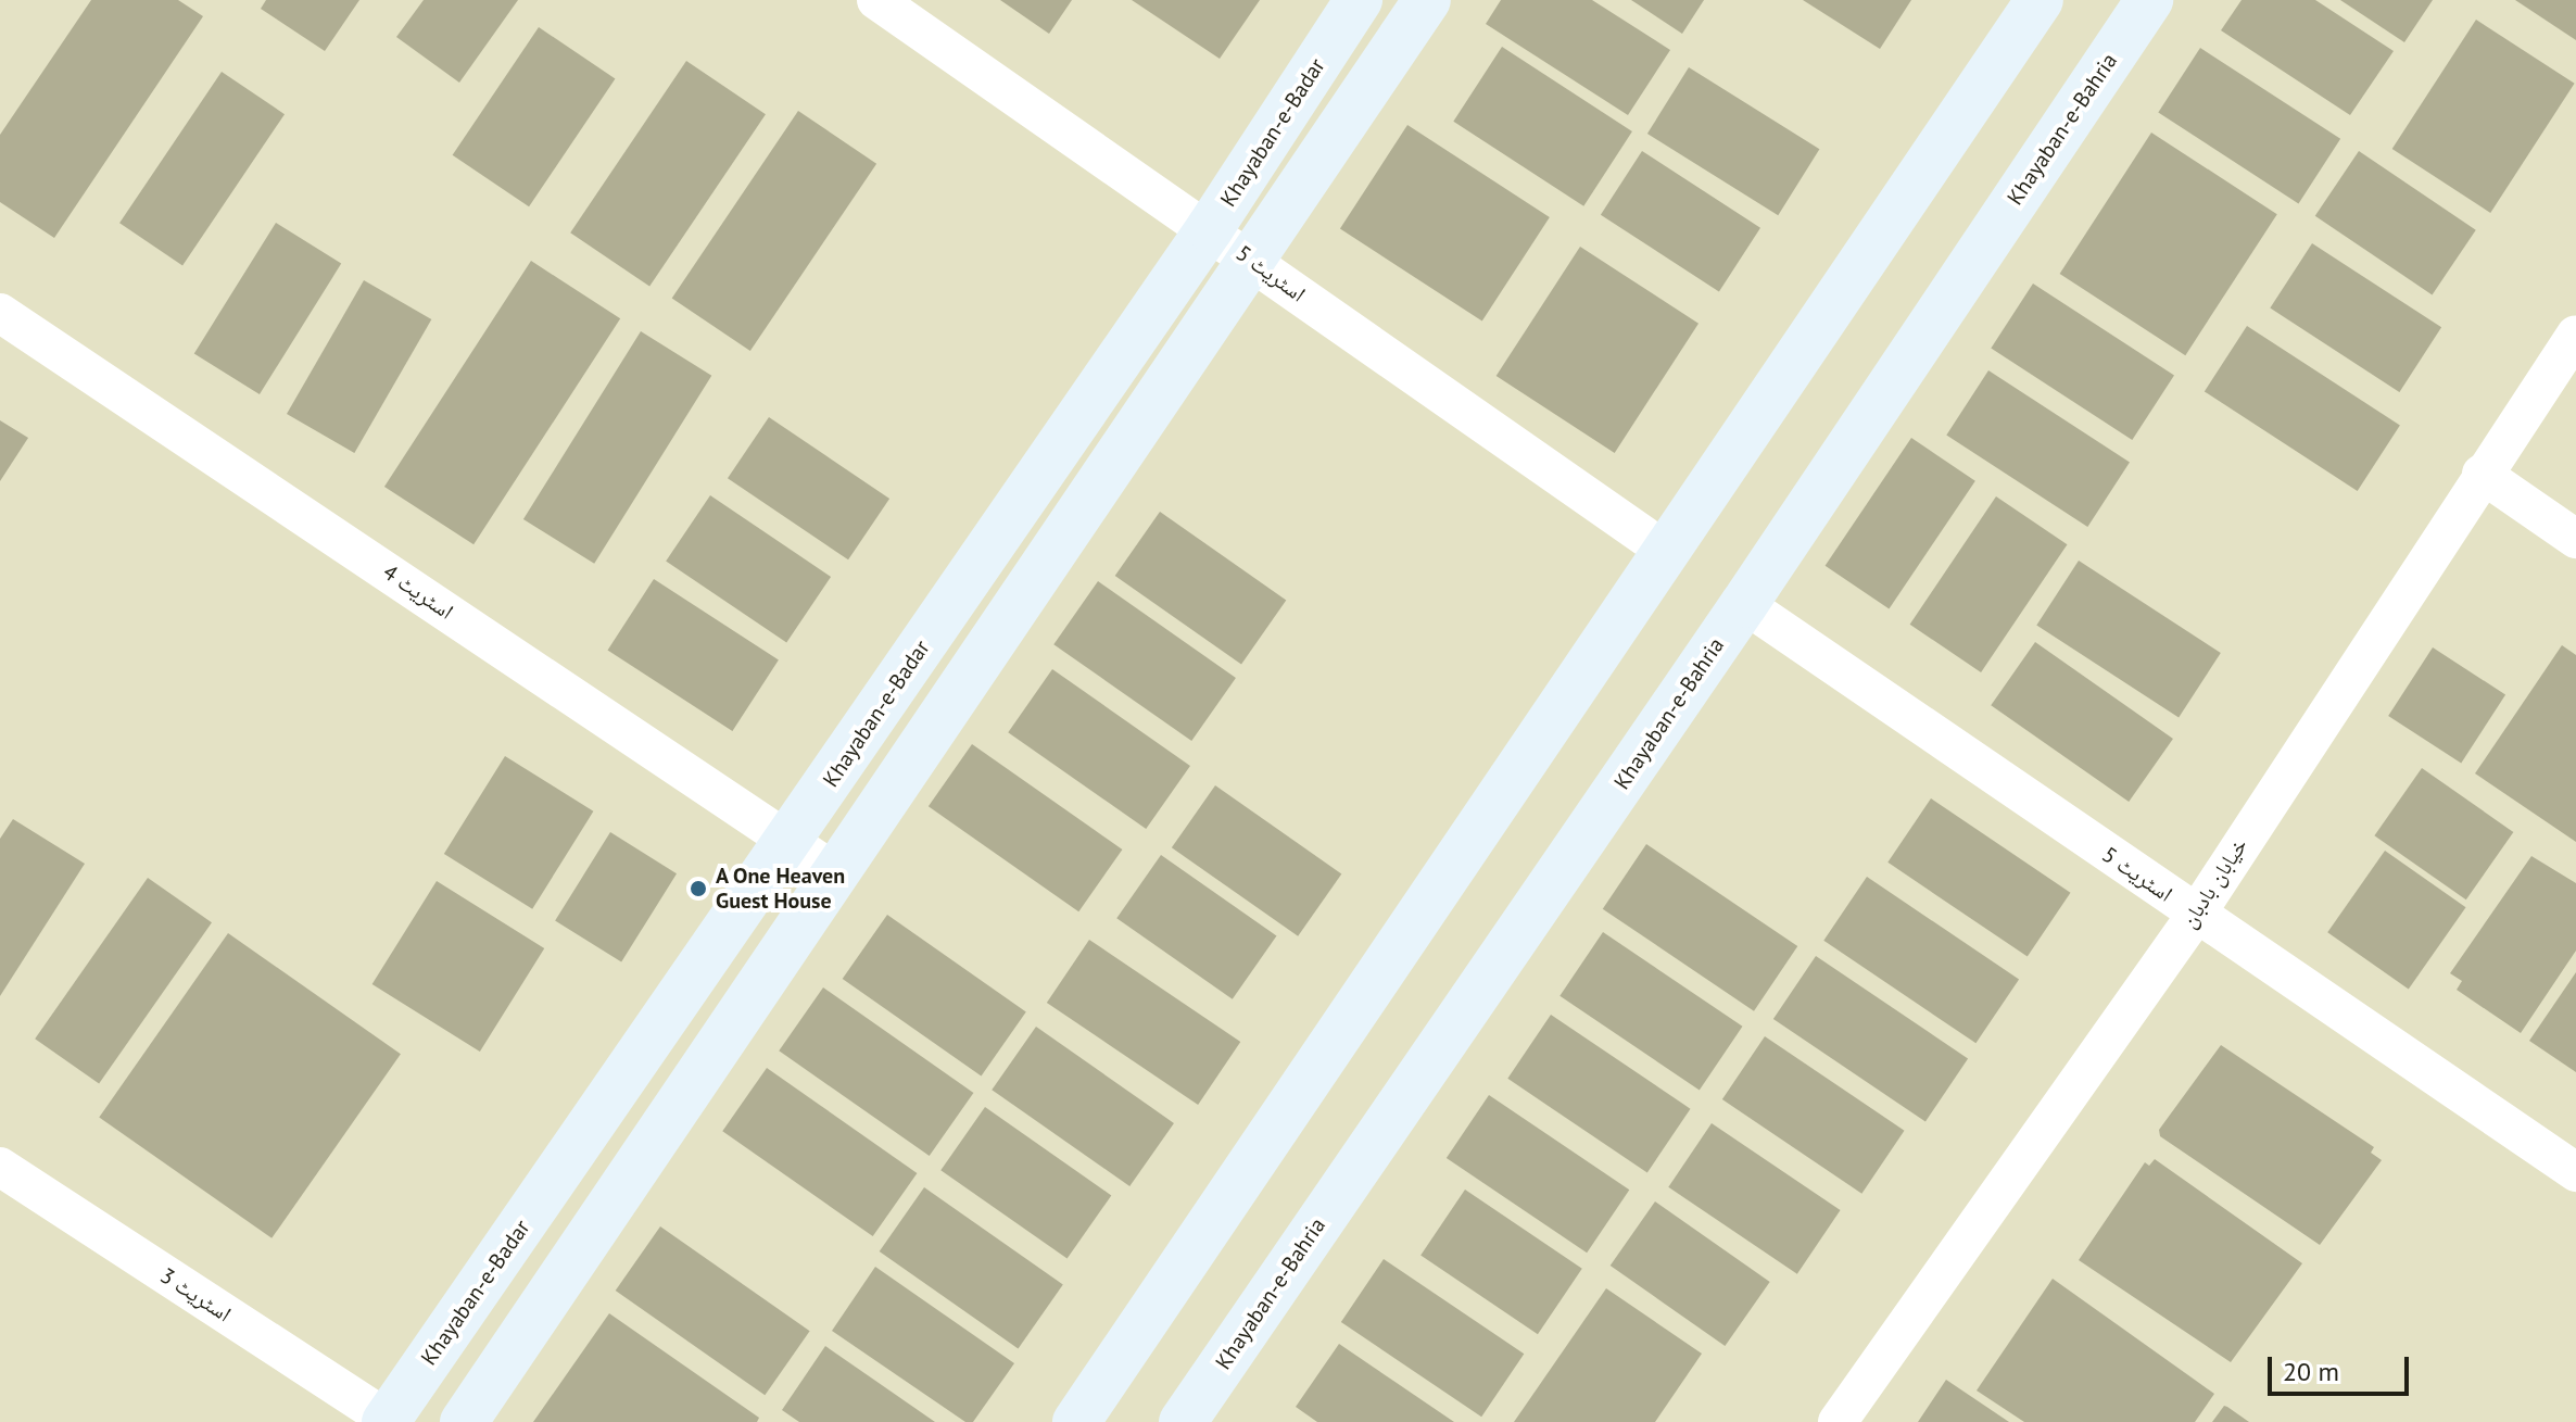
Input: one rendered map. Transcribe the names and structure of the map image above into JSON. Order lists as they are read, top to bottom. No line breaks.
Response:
{"streets":{"main road":["Khayaban-e-Bahria","Khayaban-e-Badar"],"street":["اسٹریٹ 5","اسٹریٹ 4","خیابان بادبان","اسٹریٹ 3"]},"crossings":[["Khayaban-e-Bahria","اسٹریٹ 5"],["Khayaban-e-Badar","اسٹریٹ 5"],["Khayaban-e-Badar","اسٹریٹ 4"],["Khayaban-e-Badar","اسٹریٹ 3"],["اسٹریٹ 5","خیابان بادبان"]],"places":["A One Heaven Guest House"],"scale_bar":"20 m"}
